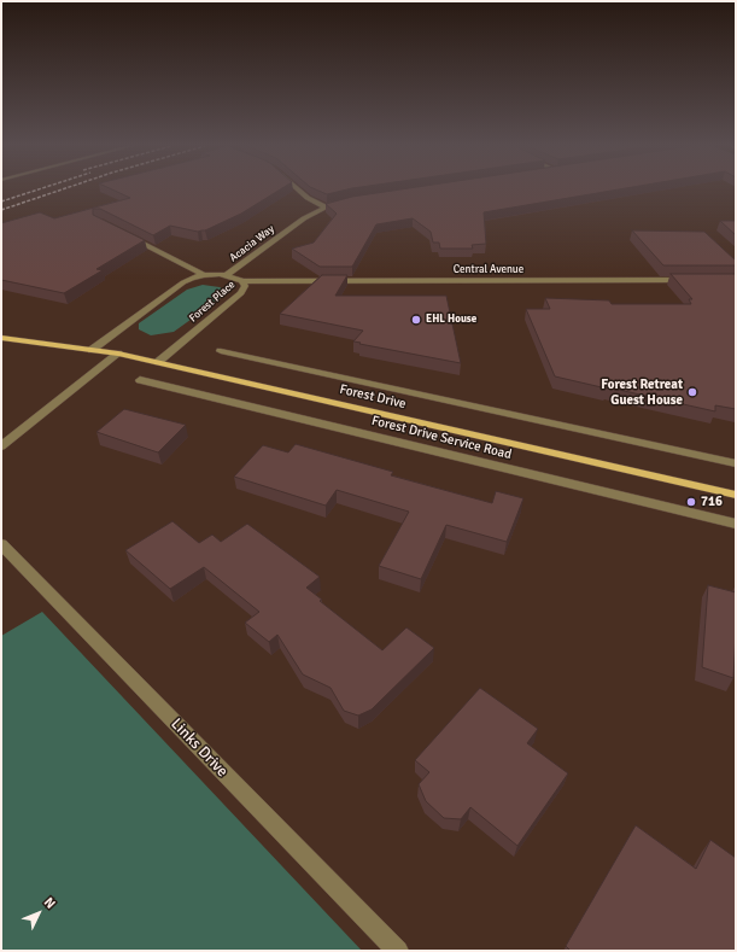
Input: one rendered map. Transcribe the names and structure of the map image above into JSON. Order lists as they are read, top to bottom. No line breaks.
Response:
{"streets":{"main road":["Forest Drive"],"street":["Acacia Way","Central Avenue","Forest Place","Forest Drive Service Road","Links Drive"]},"crossings":[["Acacia Way","Forest Place"],["Central Avenue","Forest Place"],["Forest Place","Forest Drive"]],"places":["EHL House","Forest Retreat Guest House","716"],"north":"top right"}
